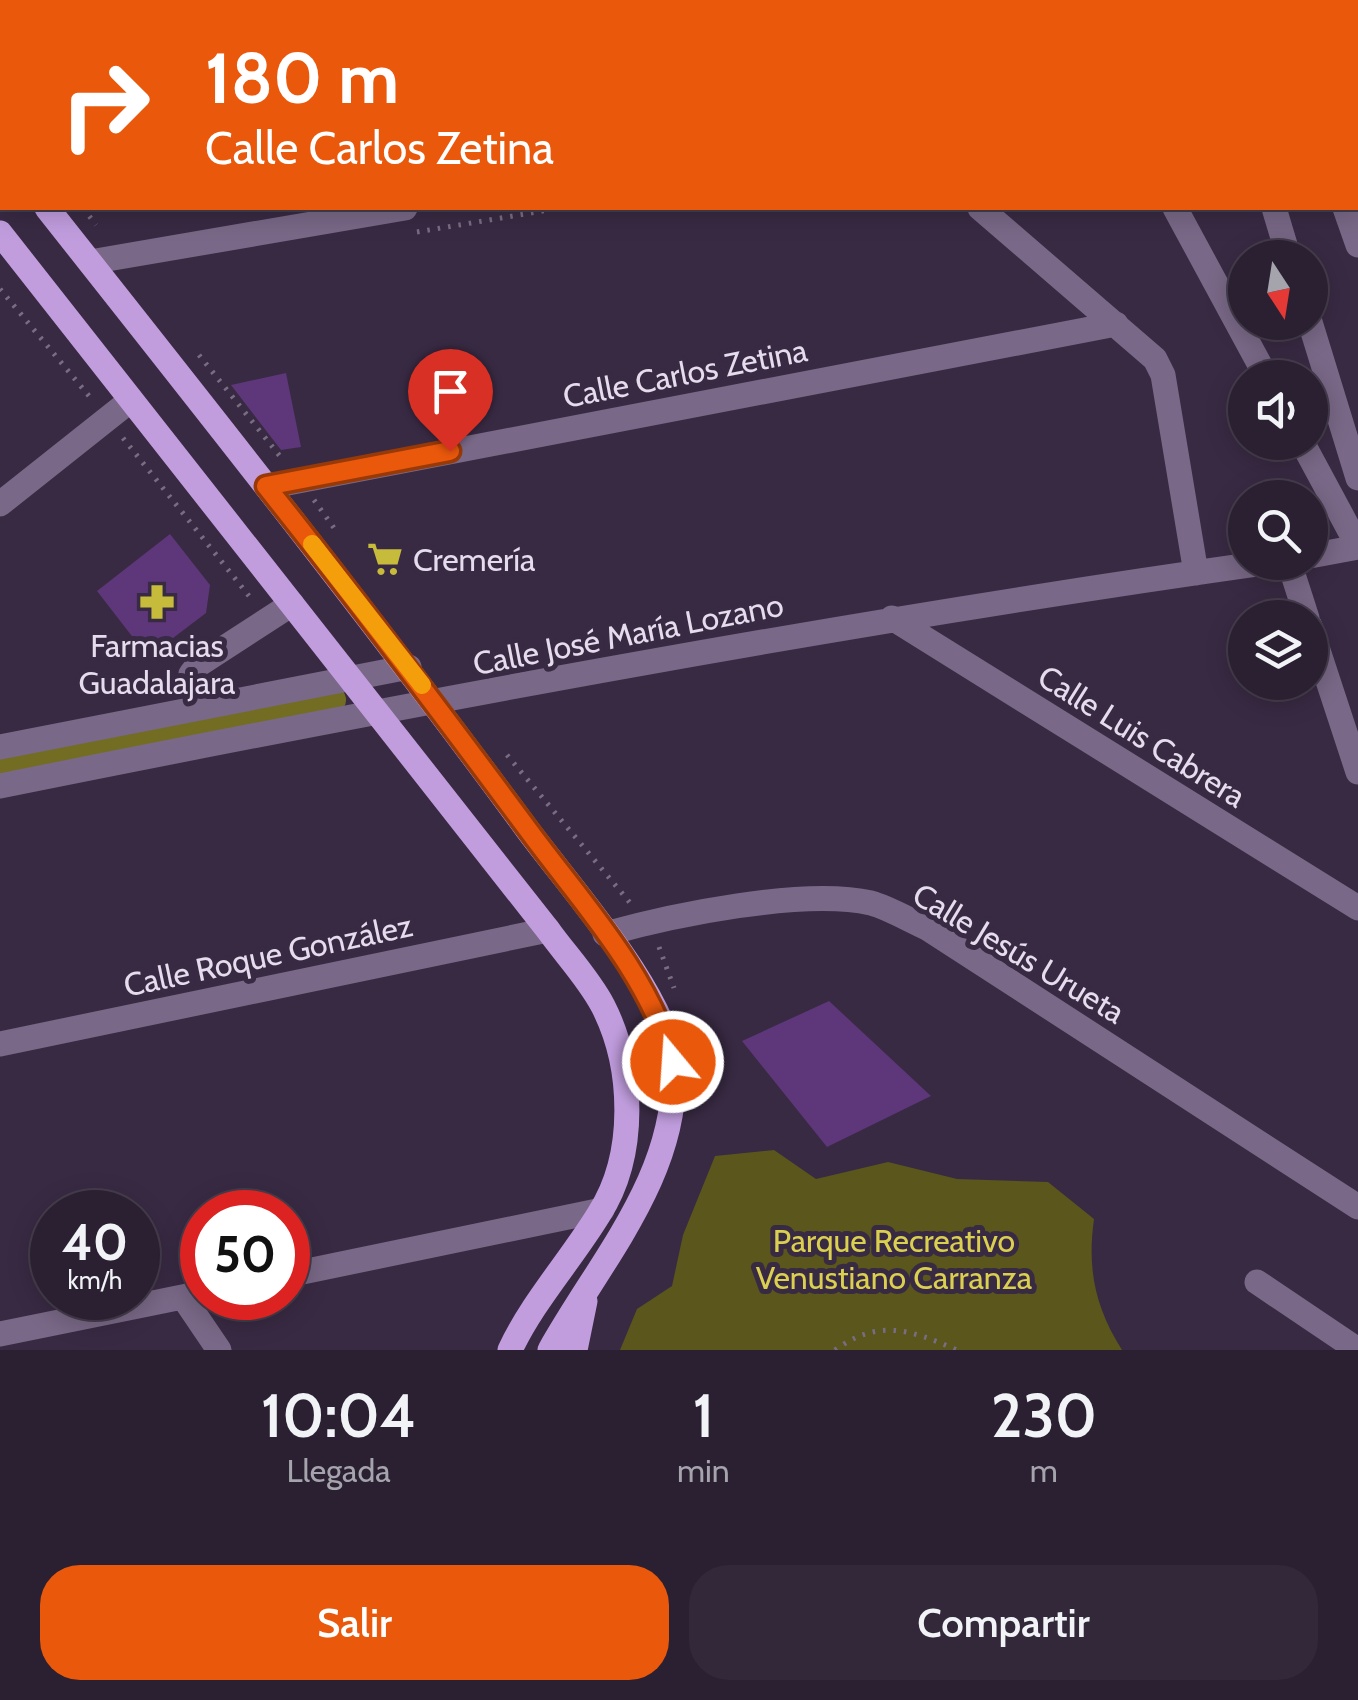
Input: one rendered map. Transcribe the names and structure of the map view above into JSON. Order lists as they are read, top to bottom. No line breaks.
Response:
{"streets":{"street":["Calle Carlos Zetina","Calle José María Lozano","Calle Luis Cabrera","Calle Jesús Urueta","Calle Roque González"]},"crossings":[["Calle José María Lozano","Calle Luis Cabrera"]],"parks":["Parque Recreativo Venustiano Carranza"],"places":{"supermarket":["Cremería"],"pharmacy":["Farmacias Guadalajara"]},"north":"bottom","page":{"turn":["180 m","Calle Carlos Zetina"],"speed":"40 km/h","limit":"50","eta":["10:04","Llegada","1","min","230","m"],"buttons":["Salir","Compartir"]}}
